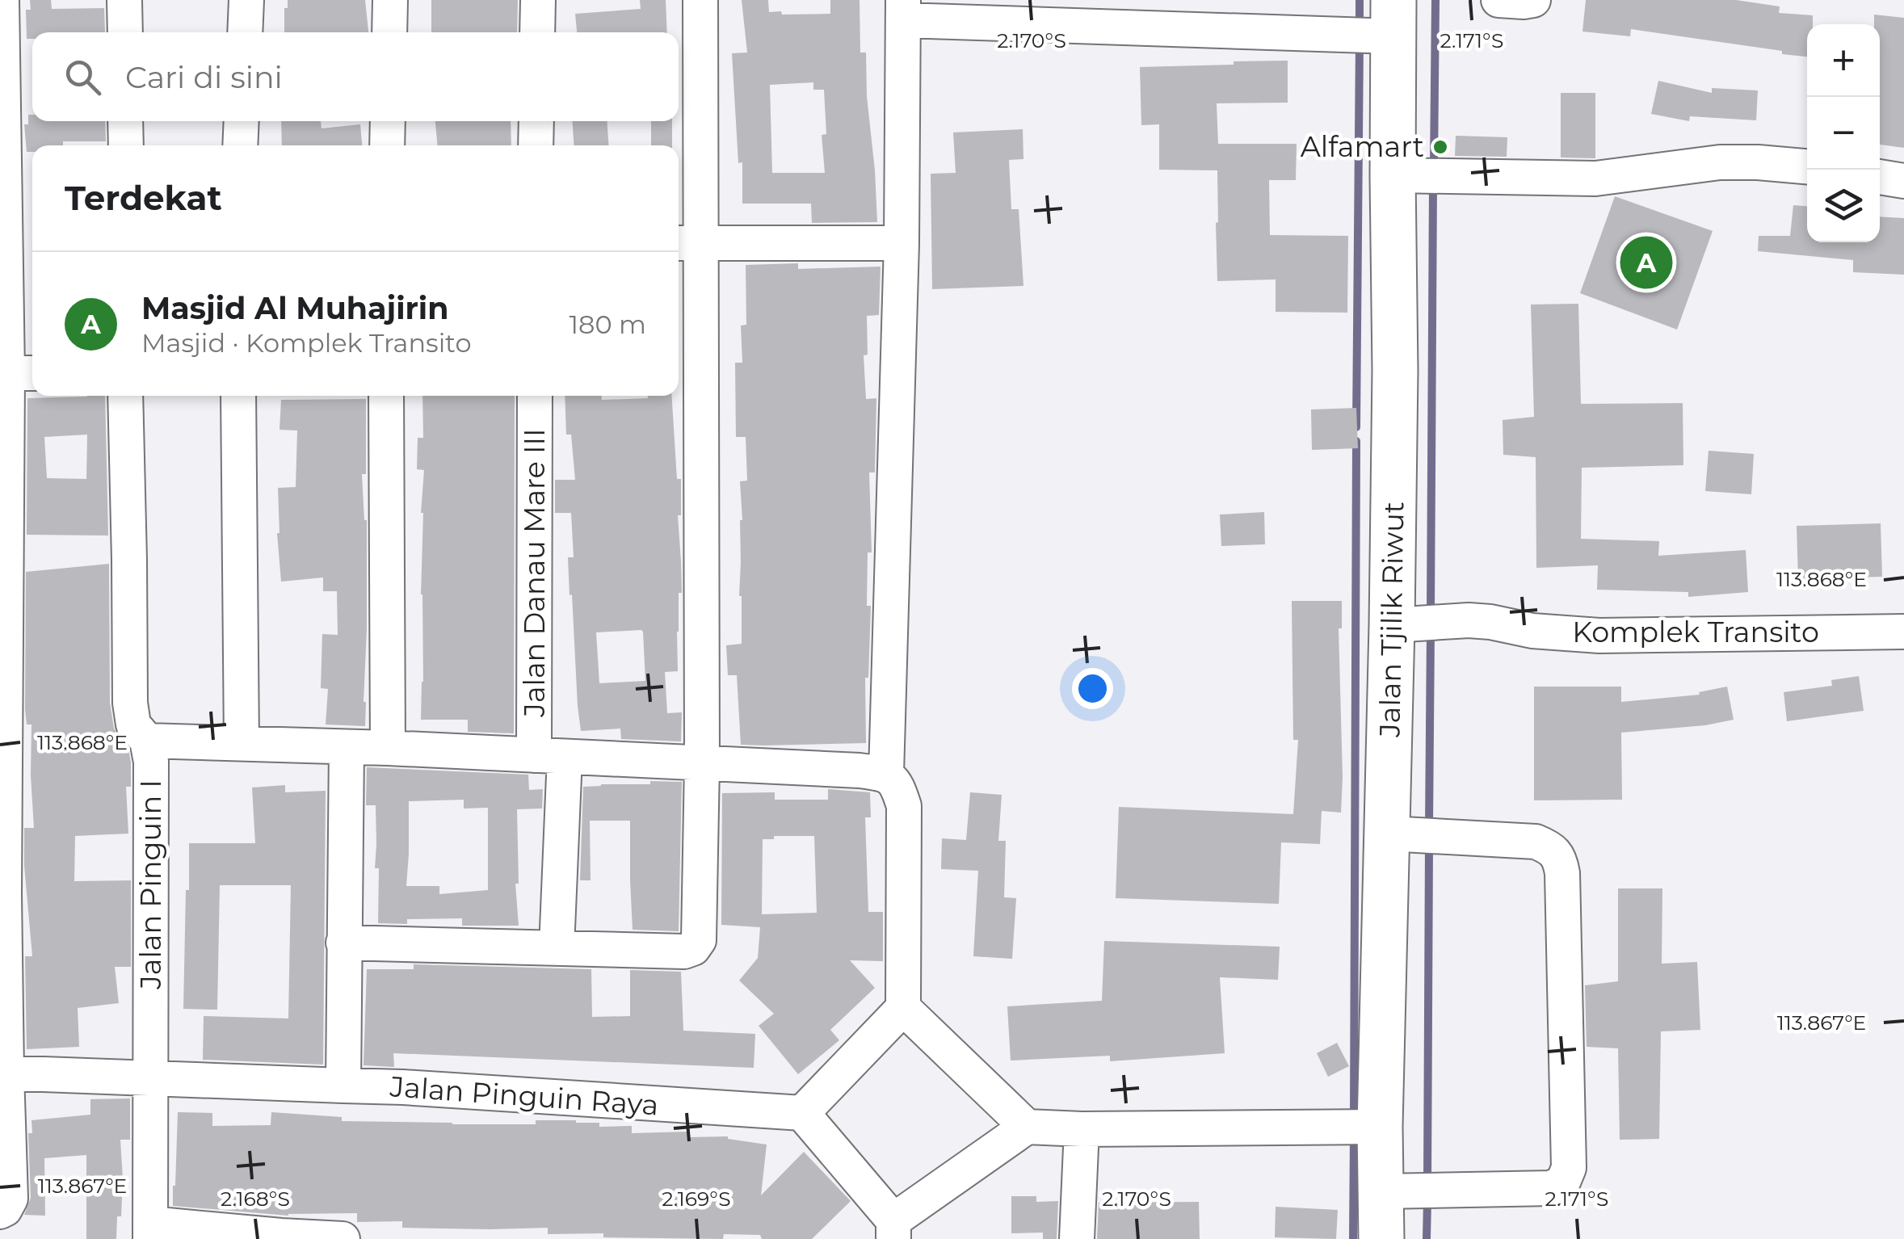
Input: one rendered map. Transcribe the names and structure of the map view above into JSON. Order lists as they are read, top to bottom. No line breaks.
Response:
{"streets":{"highway":["Jalan Tjilik Riwut"],"street":["Jalan Danau Mare III","Komplek Transito","Jalan Pinguin I","Jalan Pinguin Raya"]},"crossings":[["Jalan Tjilik Riwut","Komplek Transito"],["Jalan Pinguin I","Jalan Pinguin Raya"]],"places":["Alfamart"],"page":{"map_buttons":["+","−"],"search":"Cari di sini","heading":"Terdekat","pins":"A","list":[{"mark":"A","name":"Masjid Al Muhajirin","note":"Masjid · Komplek Transito","value":"180 m"}]},"coordinates":["2.170°S","2.171°S","113.868°E","113.867°E","2.168°S","2.169°S"]}
